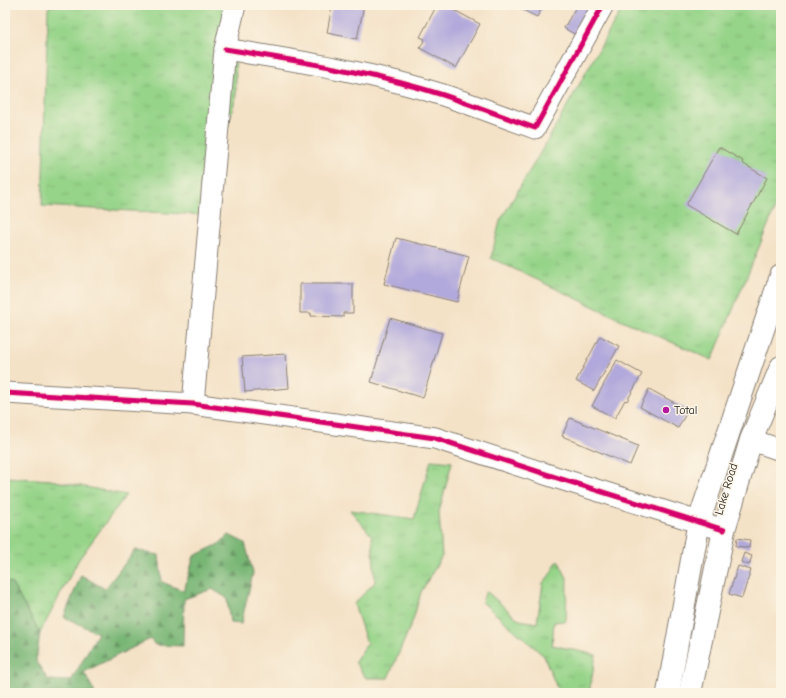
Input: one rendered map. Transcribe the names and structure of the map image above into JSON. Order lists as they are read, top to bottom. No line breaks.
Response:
{"streets":{"main road":["Lake Road"]},"places":["Total"]}
